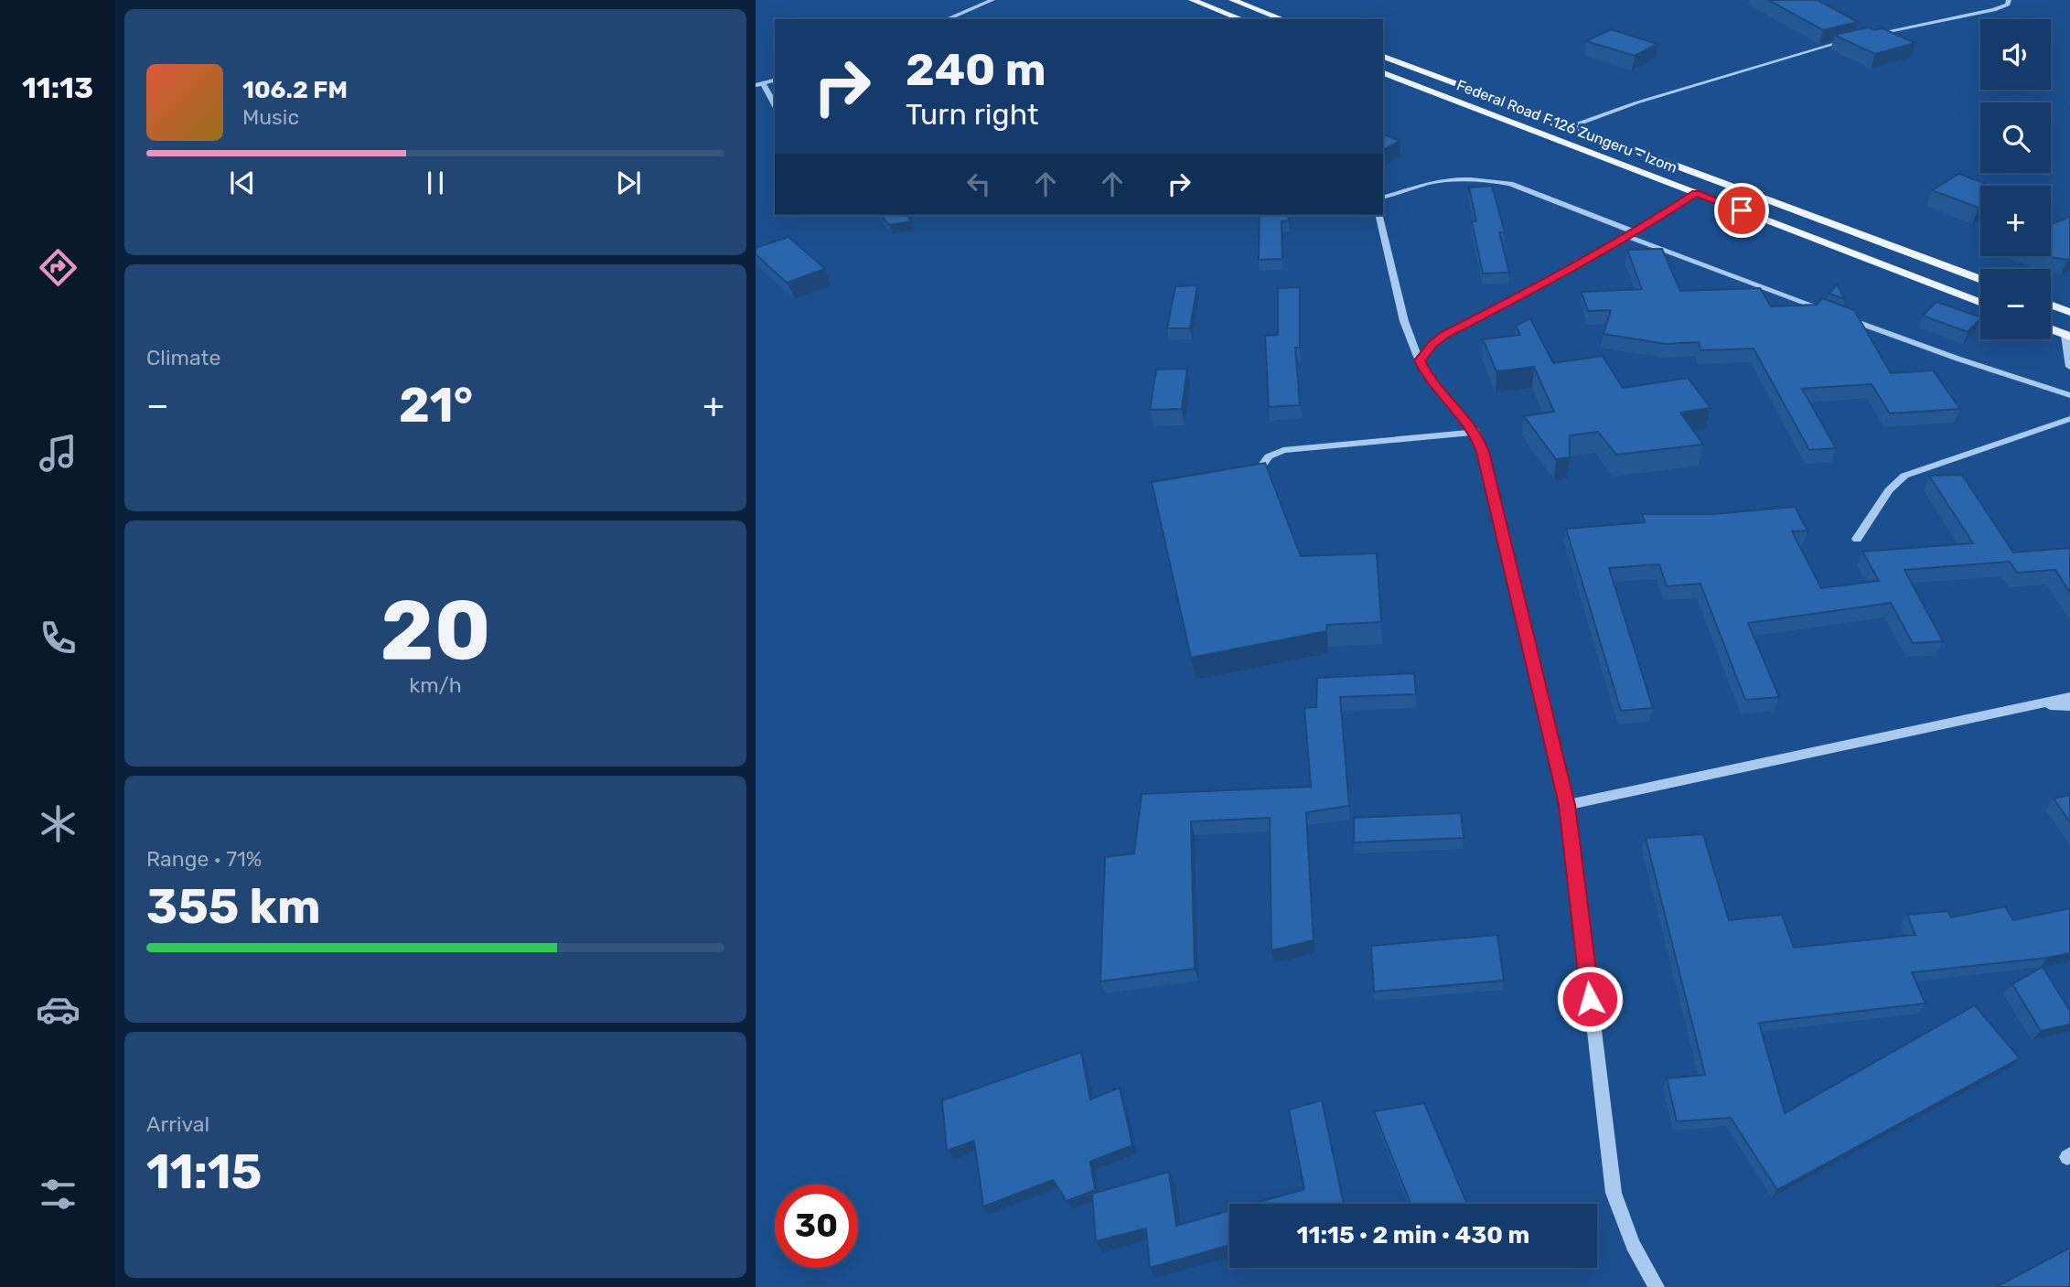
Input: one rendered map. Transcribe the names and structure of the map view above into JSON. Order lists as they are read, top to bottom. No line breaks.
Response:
{"streets":{"main road":["Federal Road F.126 Zungeru - Izom"]},"page":{"tabs":"11:13","map_buttons":["+","−"],"turn":["240 m","Turn right"],"song":["106.2 FM","Music"],"tile":["Climate",["20","km/h"],["Range · 71%","355 km"],["Arrival","11:15"]],"heat":["−","21°","+"],"limit":"30","trip":"11:15 · 2 min · 430 m"}}
